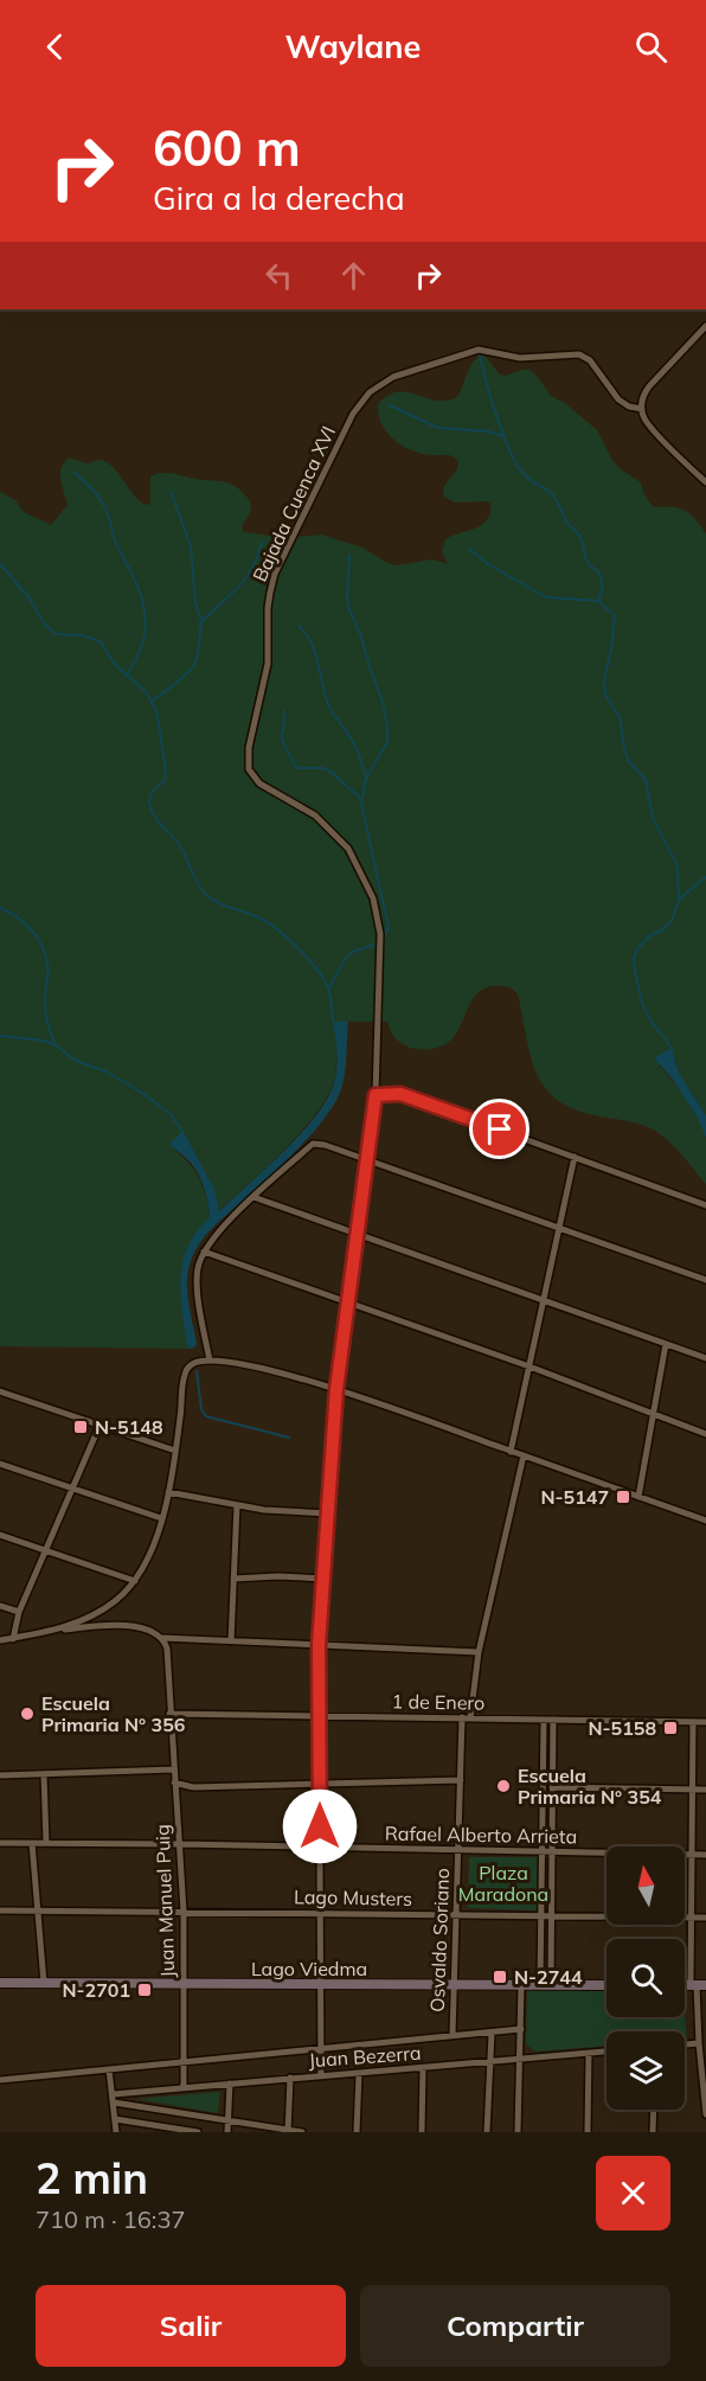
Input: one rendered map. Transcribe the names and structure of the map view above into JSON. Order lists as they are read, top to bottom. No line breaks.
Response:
{"streets":{"main road":["Lago Viedma"],"street":["Bajada Cuenca XVI","1 de Enero","Rafael Alberto Arrieta","Lago Musters","Juan Manuel Puig","Osvaldo Soriano","Juan Bezerra"]},"crossings":[["1 de Enero","Juan Manuel Puig"],["1 de Enero","Osvaldo Soriano"],["Rafael Alberto Arrieta","Juan Manuel Puig"],["Rafael Alberto Arrieta","Osvaldo Soriano"],["Lago Musters","Juan Manuel Puig"],["Lago Musters","Osvaldo Soriano"],["Juan Manuel Puig","Lago Viedma"],["Juan Manuel Puig","Juan Bezerra"],["Osvaldo Soriano","Lago Viedma"]],"parks":["Plaza Maradona"],"places":{"transit":["N-5148","N-5147","N-5158","N-2744","N-2701"],"other":["Escuela Primaria N° 356","Escuela Primaria N° 354"]},"north":"top","page":{"header":"Waylane","turn":["600 m","Gira a la derecha"],"heading":["2 min","710 m · 16:37"],"buttons":["Salir","Compartir"]}}
